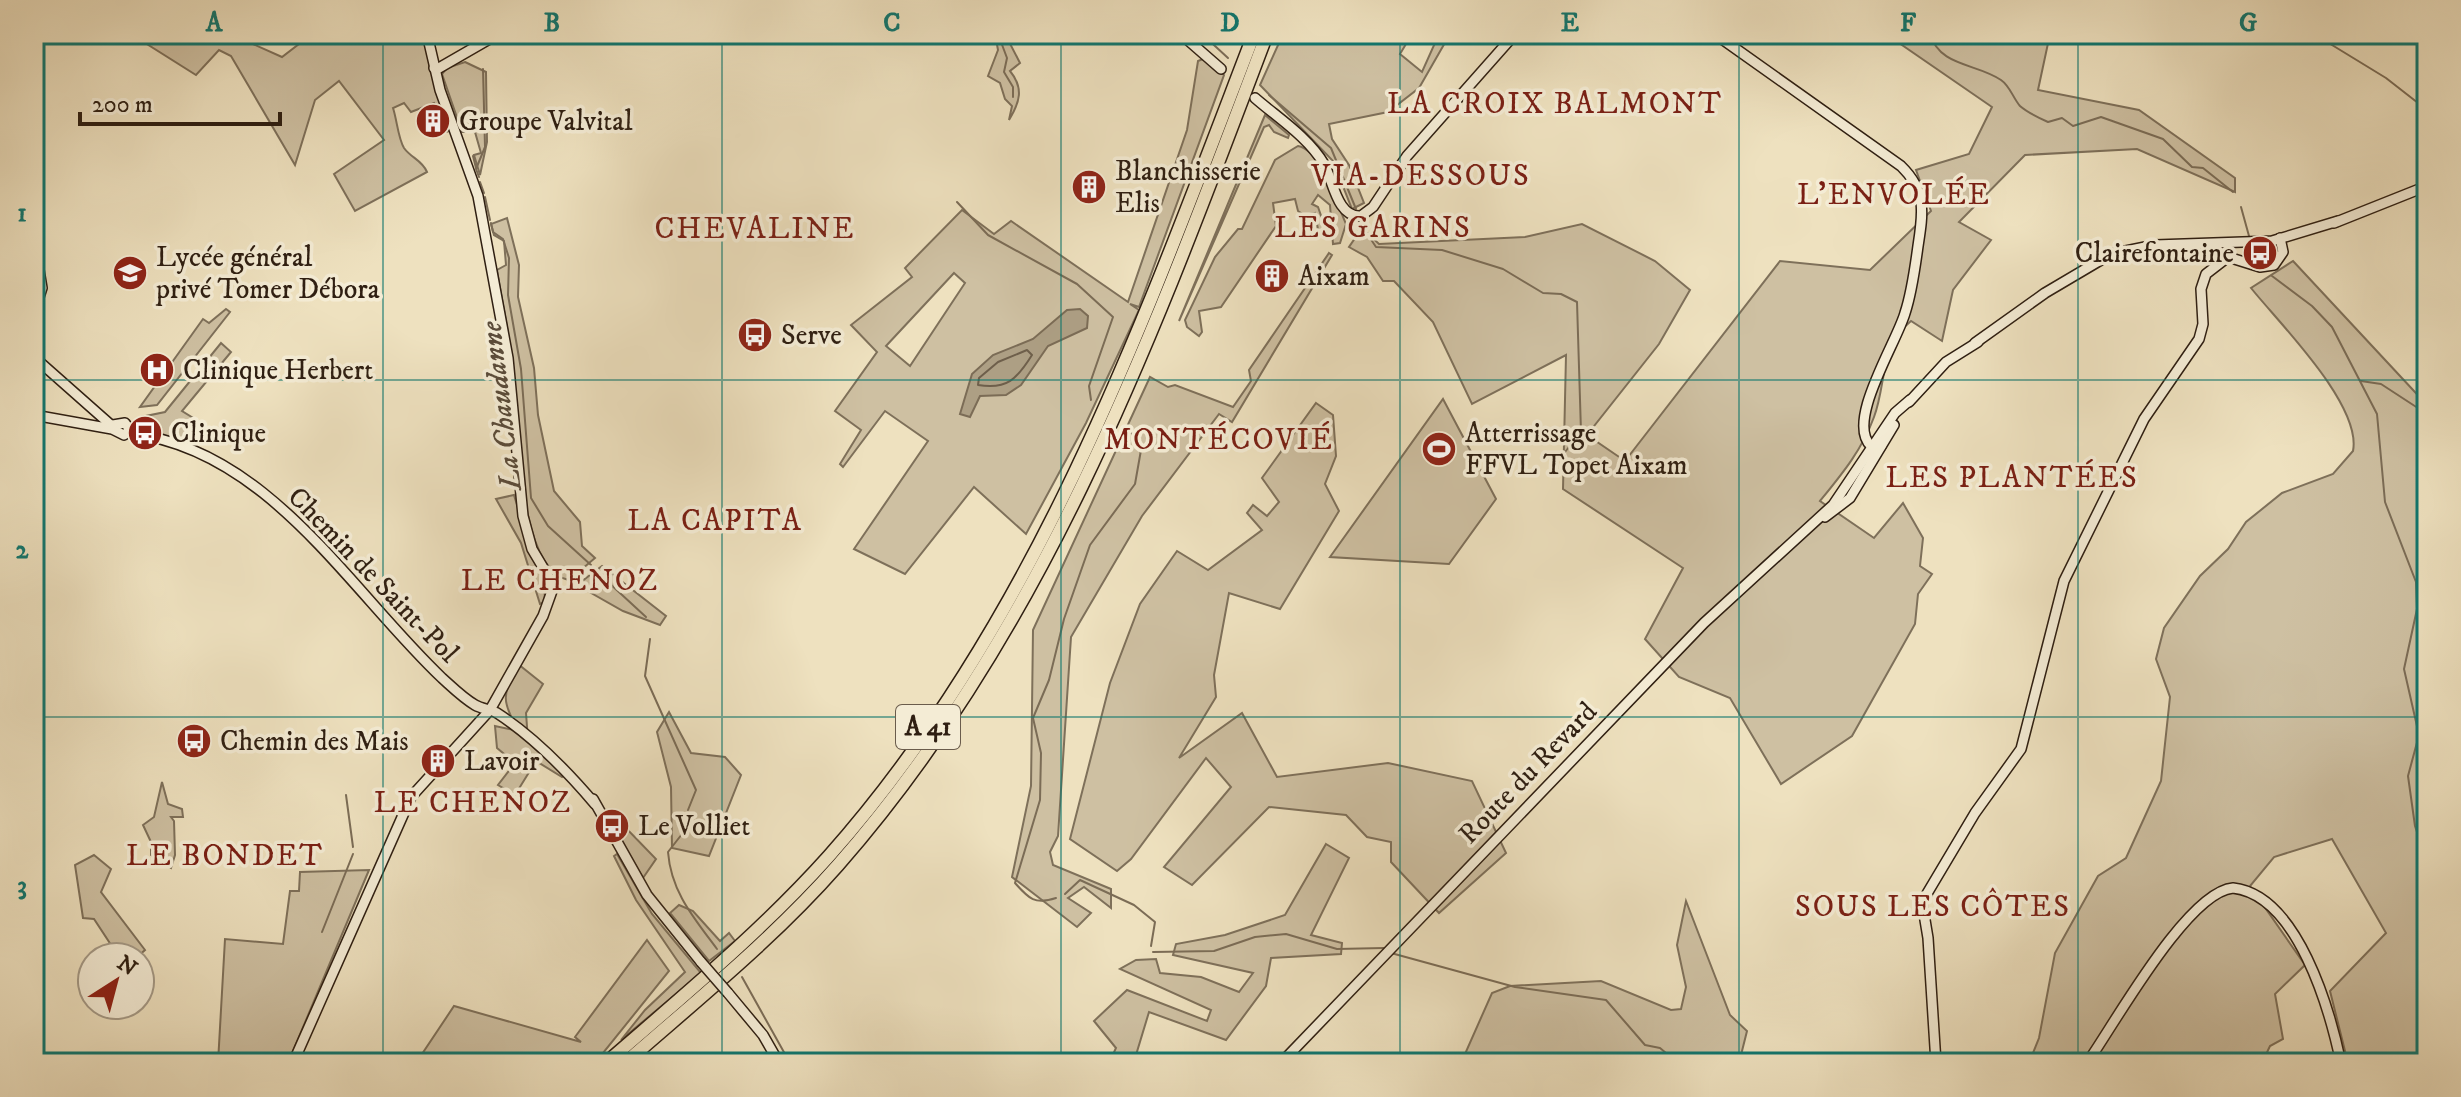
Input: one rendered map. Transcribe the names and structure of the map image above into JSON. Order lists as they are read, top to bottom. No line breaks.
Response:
{"streets":{"highway":["A 41"],"street":["Chemin de Saint-Pol","Route du Revard"]},"districts":["LA CROIX BALMONT","VIA-DESSOUS","L'ENVOLÉE","LES GARINS","CHEVALINE","MONTÉCOVIÉ","LES PLANTÉES","LA CAPITA","LE CHENOZ","LE CHENOZ","LE BONDET","SOUS LES CÔTES"],"water":["La Chaudanne"],"places":{"building":["Groupe Valvital","Blanchisserie Elis","Aixam","Lavoir"],"bus stop":["Clairefontaine","Serve","Clinique","Chemin des Mais","Le Volliet"],"school or university":["Lycée général privé Tomer Débora"],"hospital":["Clinique Herbert"],"sports":["Atterrissage FFVL Topet Aixam"]},"scale_bar":"200 m","north":"top right","grid":{"columns":["A","B","C","D","E","F","G"],"rows":["1","2","3"]}}
